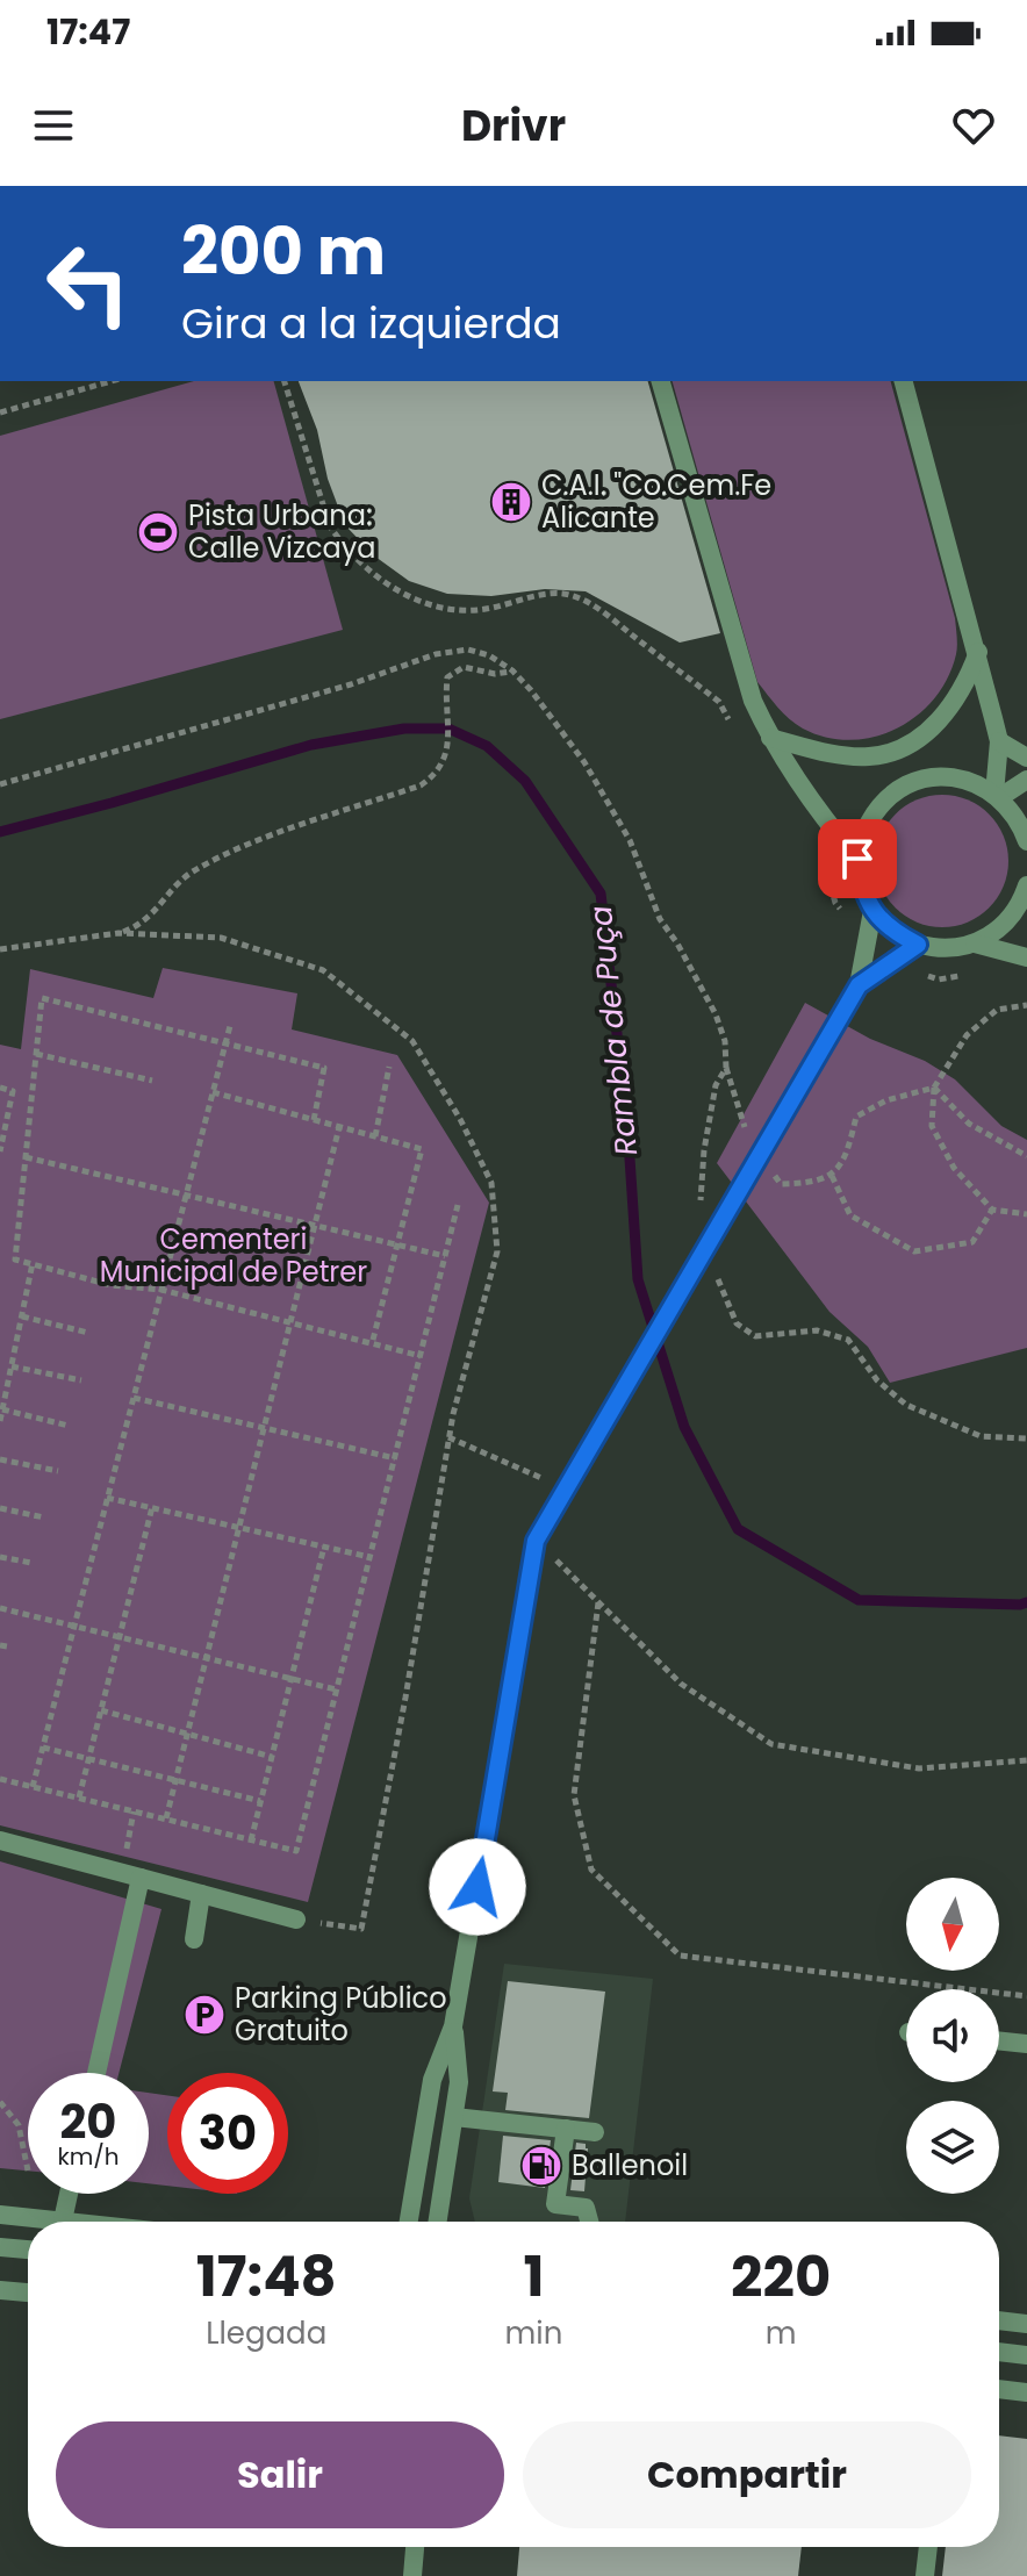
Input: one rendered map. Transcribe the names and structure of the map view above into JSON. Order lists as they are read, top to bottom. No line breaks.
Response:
{"water":["Rambla de Puça"],"parks":["Cementeri Municipal de Petrer"],"places":{"building":["C.A.I. \"Co.Cem.Fe Alicante"],"sports":["Pista Urbana: Calle Vizcaya"],"parking":["Parking Público Gratuito"],"fuel station":["Ballenoil"]},"north":"bottom","page":{"status":"17:47","header":"Drivr","turn":["200 m","Gira a la izquierda"],"speed":"20 km/h","limit":"30","eta":["17:48","Llegada","1","min","220","m"],"buttons":["Salir","Compartir"]}}
